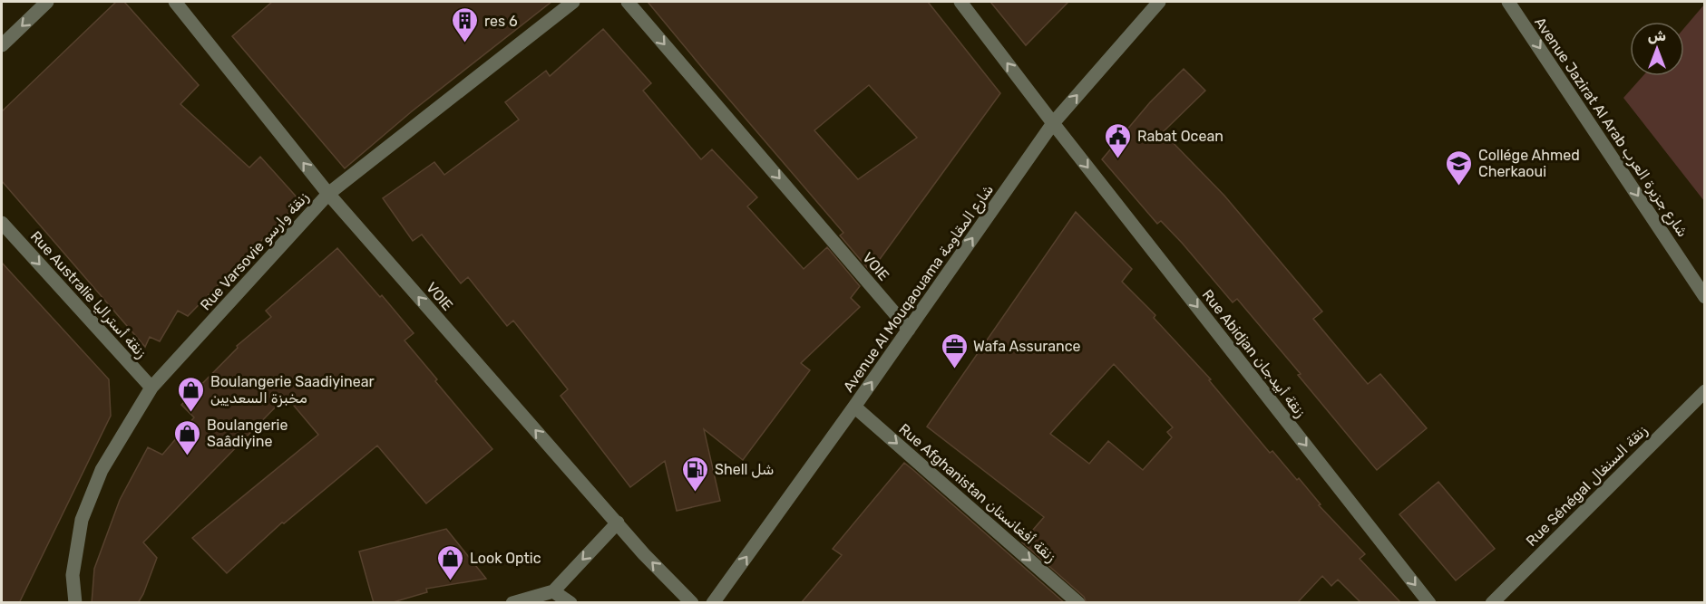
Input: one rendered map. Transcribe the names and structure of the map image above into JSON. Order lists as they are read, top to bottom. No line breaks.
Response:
{"streets":{"street":["Avenue Jazirat Al Arab شارع جزيرة العرب","Rue Varsovie زنقة وارسو","VOIE","Avenue Al Mouqaouama شارع المقاومة","Rue Australie زنقة أستراليا","Rue Abidjan زنقة أبيدجان","Rue Sénégal زنقة السنغال","Rue Afghanistan زنقة أفغانستان"]},"crossings":[["Rue Varsovie زنقة وارسو","VOIE"],["Rue Varsovie زنقة وارسو","Rue Australie زنقة أستراليا"],["VOIE","Avenue Al Mouqaouama شارع المقاومة"],["Avenue Al Mouqaouama شارع المقاومة","Rue Abidjan زنقة أبيدجان"],["Avenue Al Mouqaouama شارع المقاومة","Rue Afghanistan زنقة أفغانستان"]],"one_way":["Avenue Jazirat Al Arab شارع جزيرة العرب","Avenue Al Mouqaouama شارع المقاومة","Rue Australie زنقة أستراليا","Rue Abidjan زنقة أبيدجان","Rue Afghanistan زنقة أفغانستان"],"places":{"building":["res 6"],"public building":["Rabat Ocean"],"school or university":["Collége Ahmed Cherkaoui"],"office":["Wafa Assurance"],"shop":["Boulangerie Saadiyinear مخبزة السعديين","Boulangerie Saâdiyine","Look Optic"],"fuel station":["Shell شل"]},"north":"top"}
